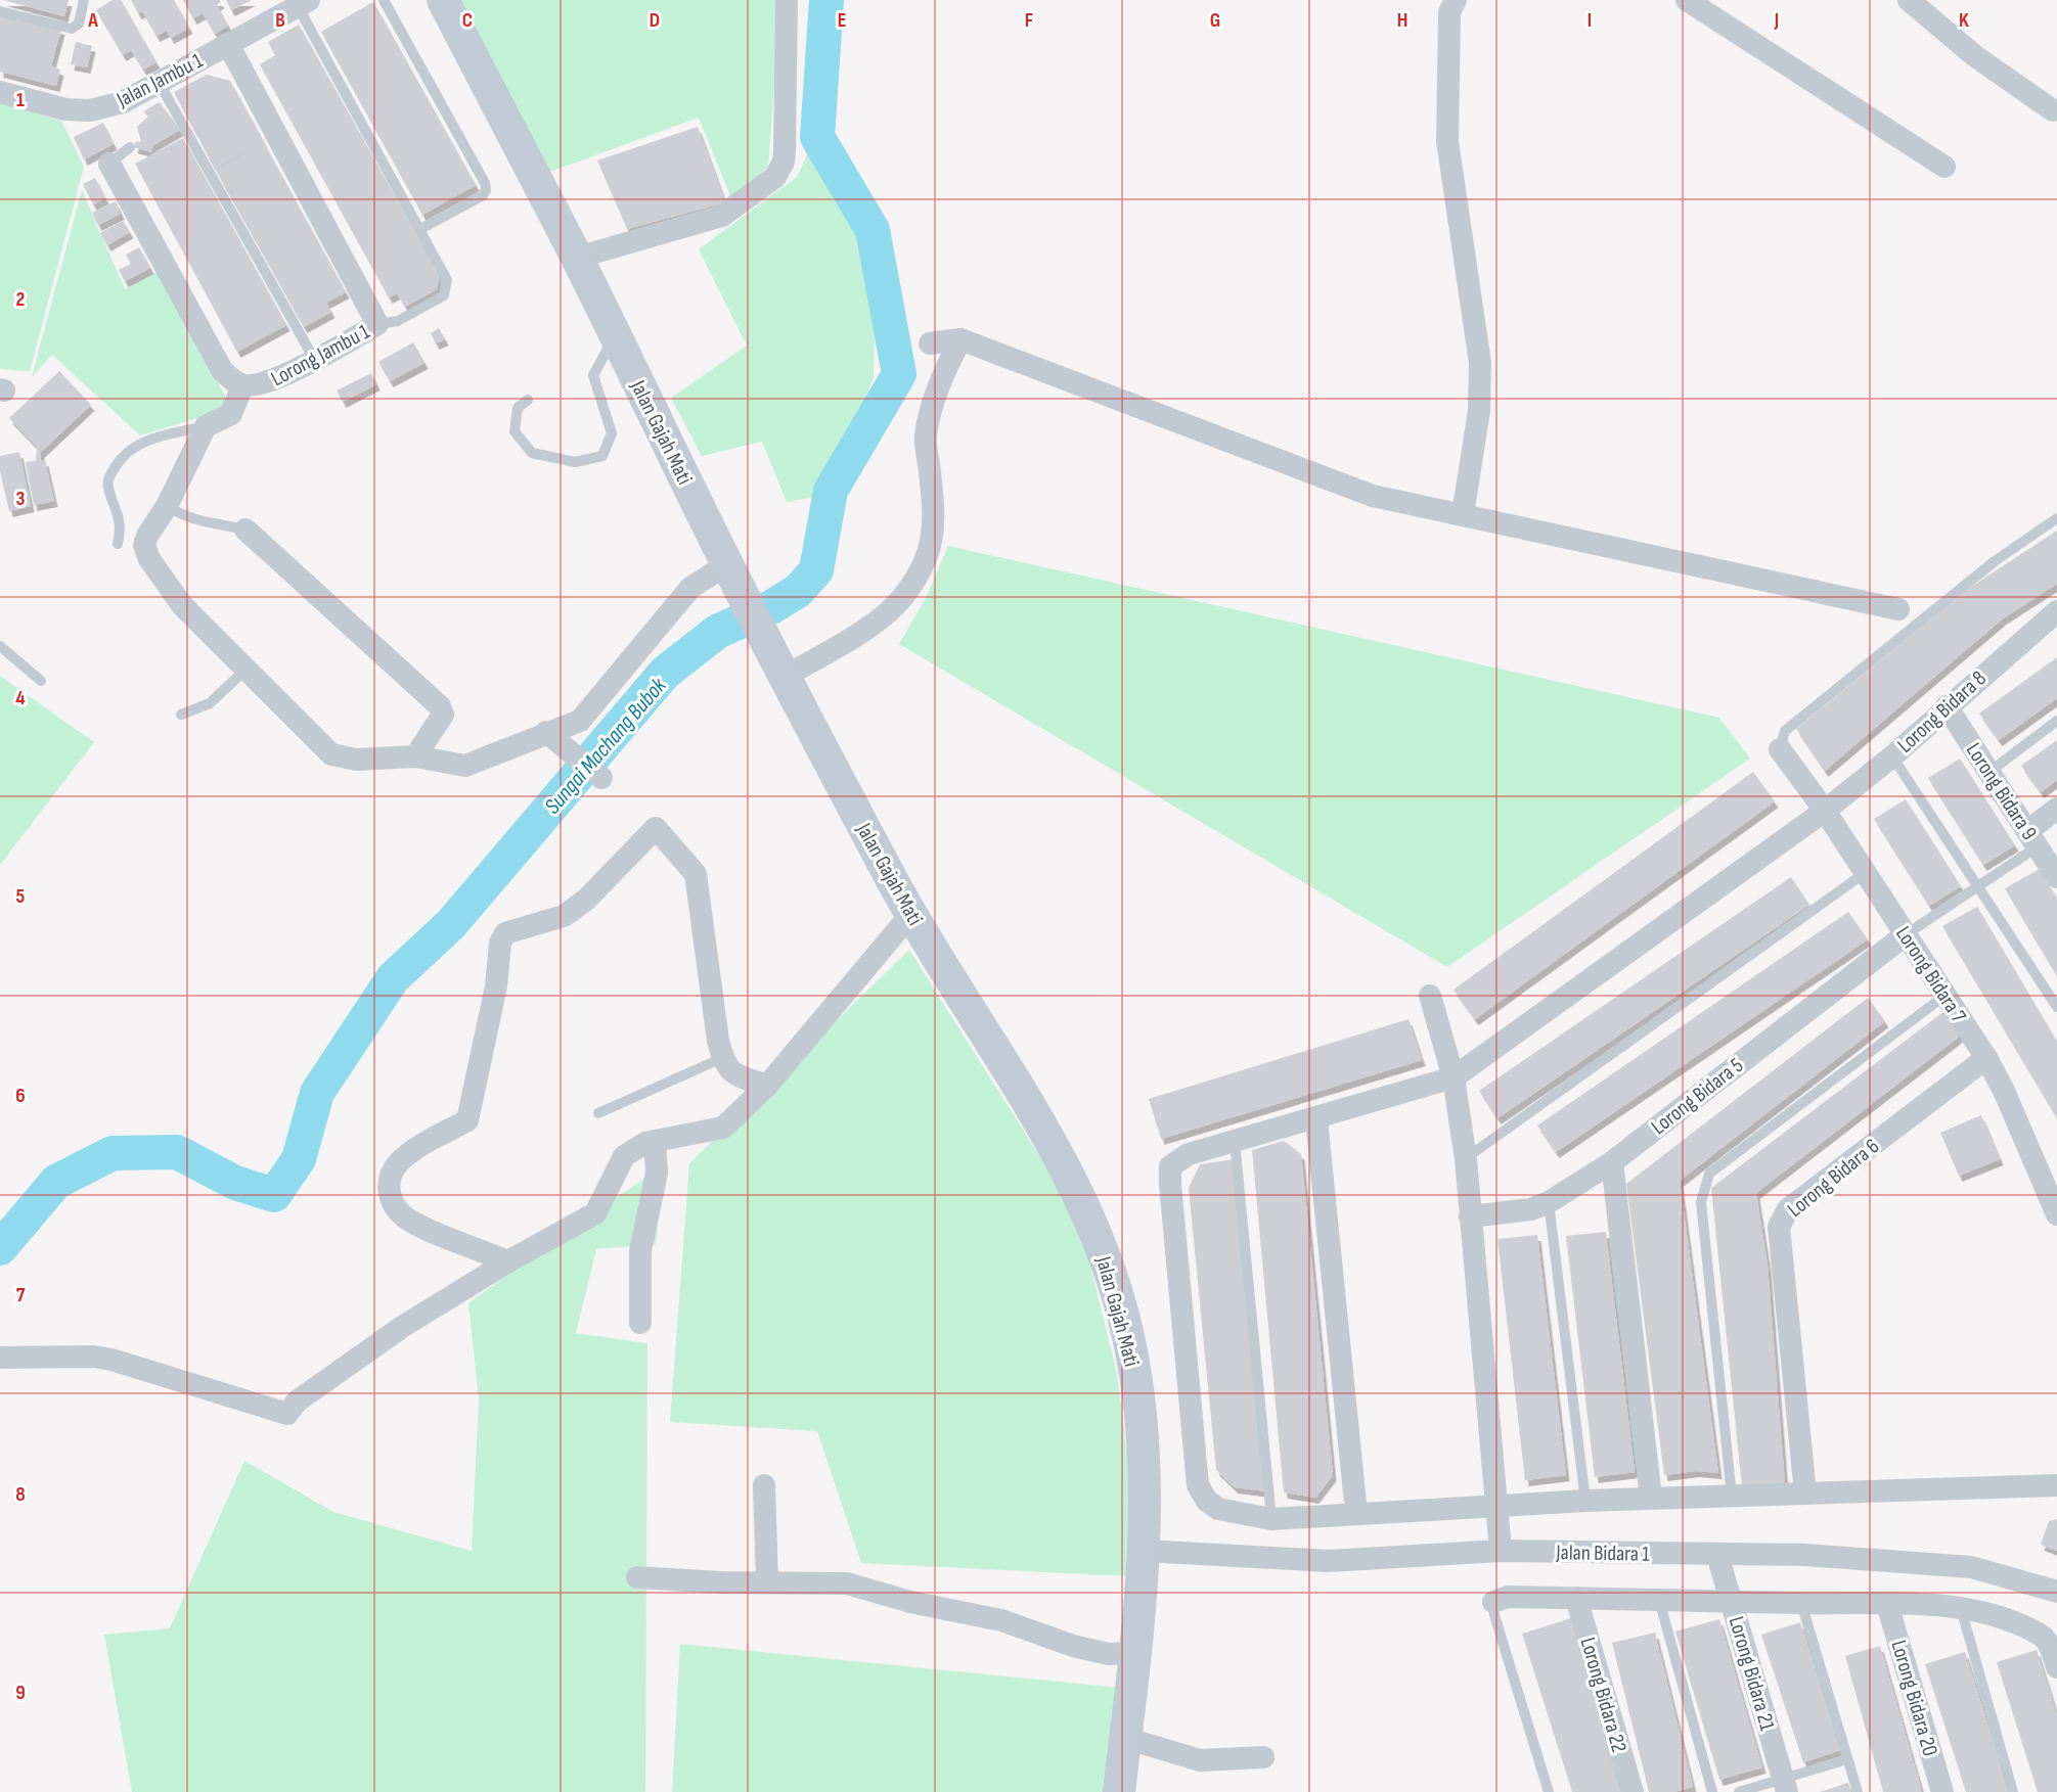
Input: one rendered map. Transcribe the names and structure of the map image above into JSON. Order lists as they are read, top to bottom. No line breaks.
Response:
{"streets":{"main road":["Jalan Gajah Mati"],"street":["Jalan Jambu 1","Lorong Jambu 1","Lorong Bidara 8","Lorong Bidara 9","Lorong Bidara 7","Lorong Bidara 5","Lorong Bidara 6","Jalan Bidara 1","Lorong Bidara 21","Lorong Bidara 22","Lorong Bidara 20"]},"crossings":[["Jalan Jambu 1","Lorong Jambu 1"],["Jalan Gajah Mati","Jalan Bidara 1"],["Lorong Bidara 8","Lorong Bidara 9"],["Lorong Bidara 8","Lorong Bidara 7"],["Lorong Bidara 7","Lorong Bidara 5"],["Lorong Bidara 7","Lorong Bidara 6"],["Jalan Bidara 1","Lorong Bidara 21"]],"water":["Sungai Machang Bubok"],"grid":{"columns":["A","B","C","D","E","F","G","H","I","J","K"],"rows":["1","2","3","4","5","6","7","8","9"]}}
